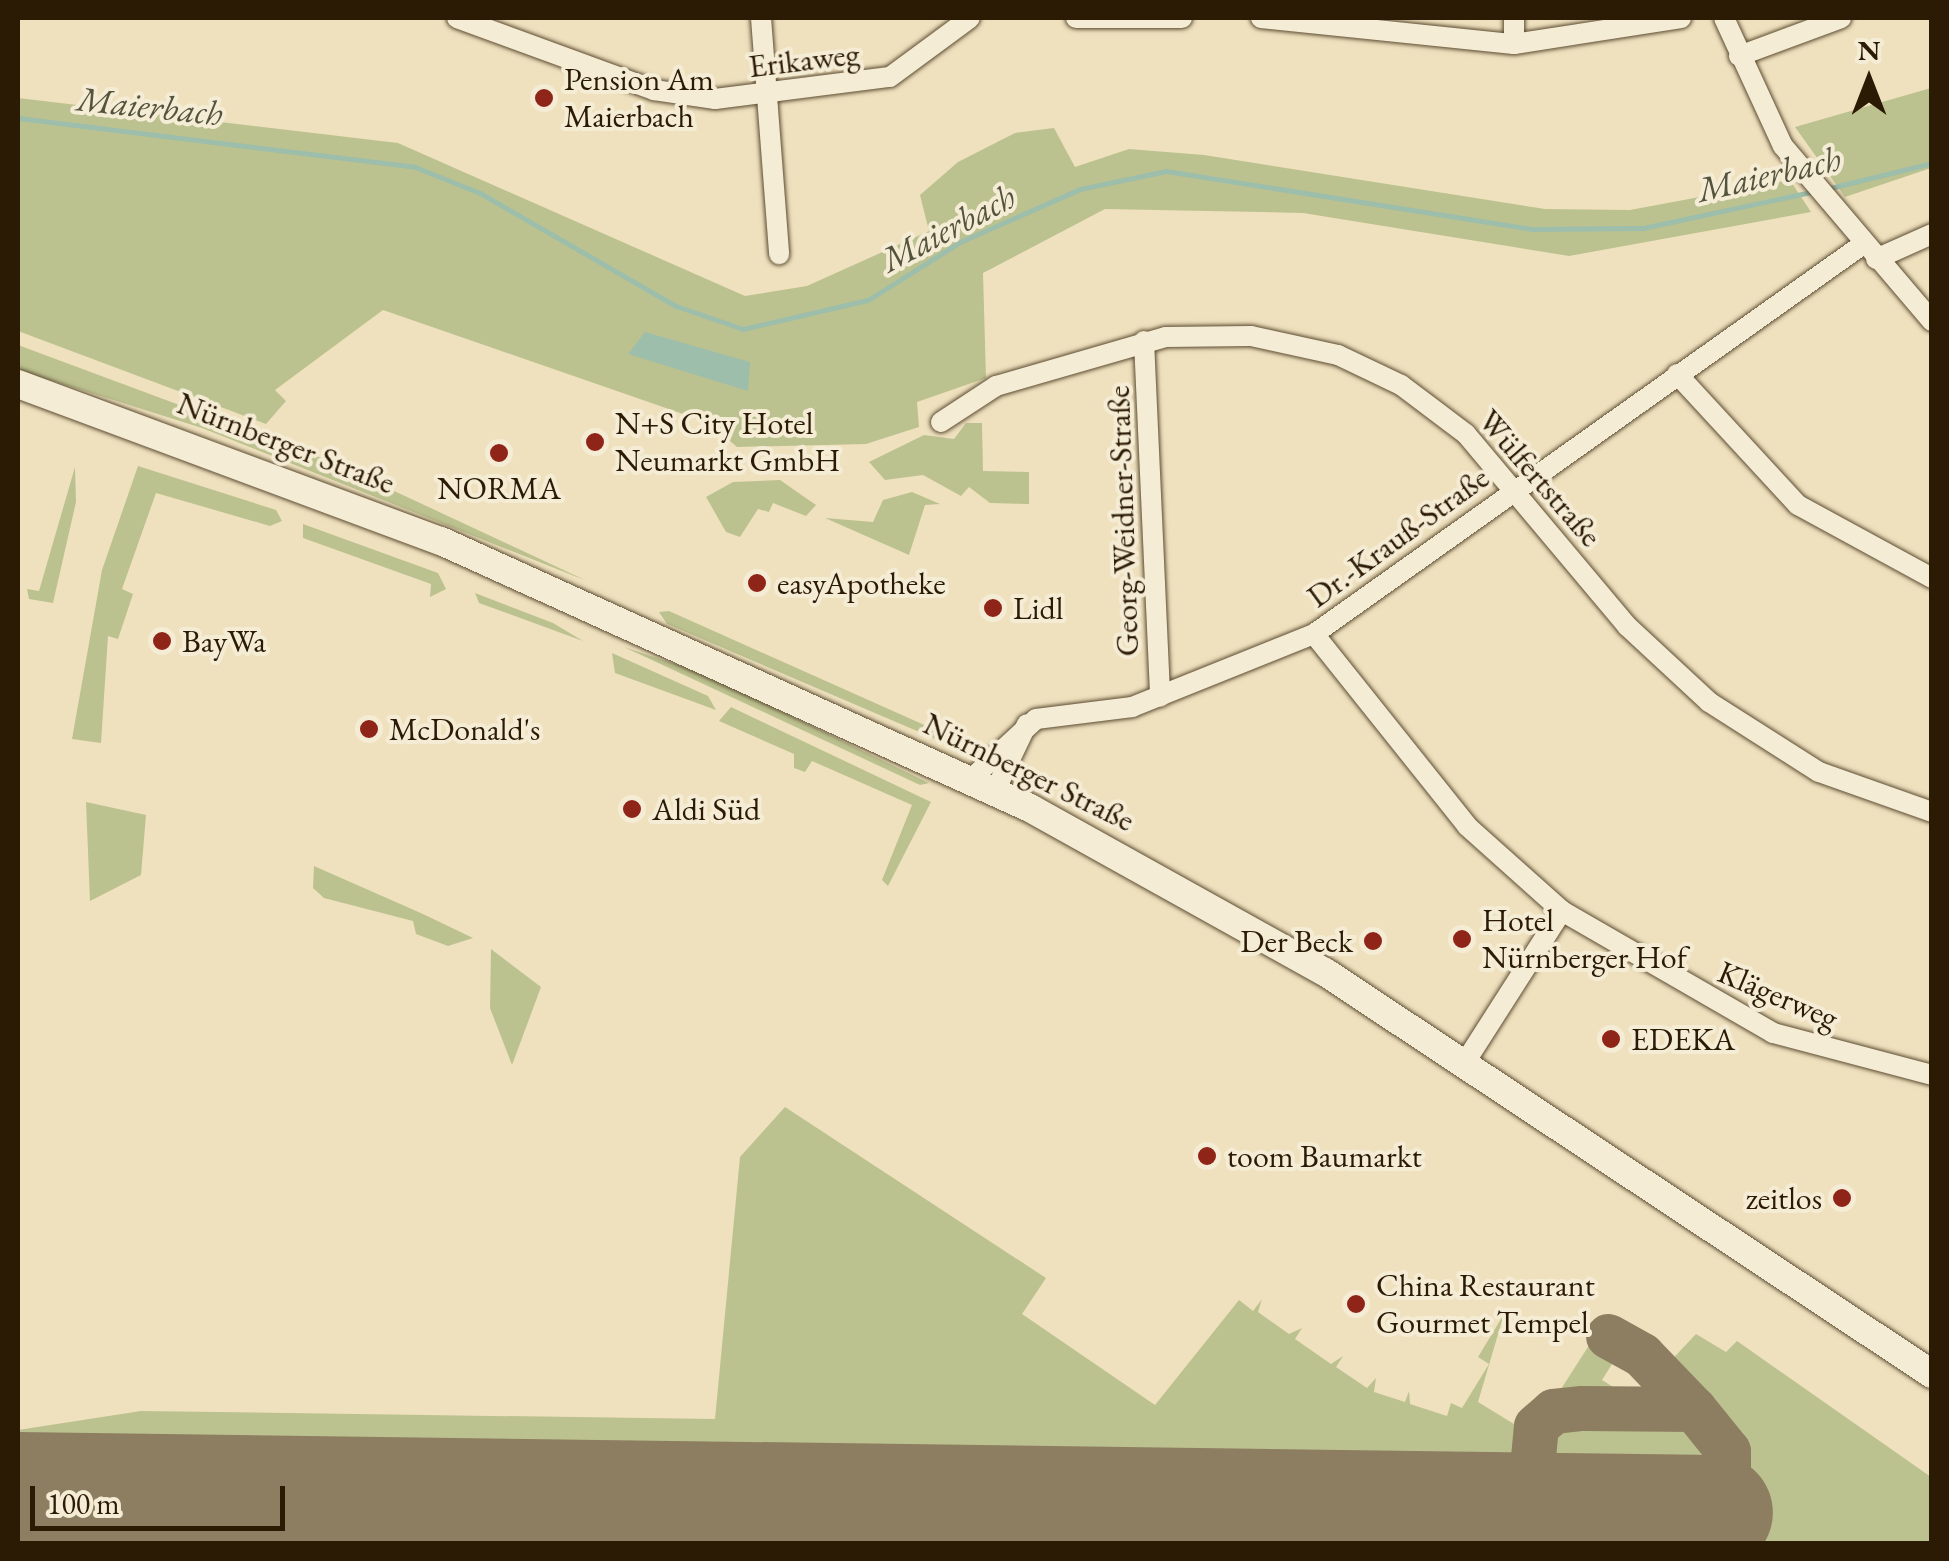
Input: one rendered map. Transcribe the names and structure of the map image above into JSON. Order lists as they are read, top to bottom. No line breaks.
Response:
{"streets":{"main road":["Nürnberger Straße"],"street":["Erikaweg","Wülfertstraße","Georg-Weidner-Straße","Dr.-Krauß-Straße","Klägerweg"]},"crossings":[["Nürnberger Straße","Dr.-Krauß-Straße"],["Wülfertstraße","Georg-Weidner-Straße"],["Wülfertstraße","Dr.-Krauß-Straße"],["Georg-Weidner-Straße","Dr.-Krauß-Straße"],["Dr.-Krauß-Straße","Klägerweg"]],"water":["Maierbach"],"places":["Pension Am Maierbach","N+S City Hotel Neumarkt GmbH","NORMA","easyApotheke","Lidl","BayWa","McDonald's","Aldi Süd","Hotel Nürnberger Hof","Der Beck","EDEKA","toom Baumarkt","zeitlos","China Restaurant Gourmet Tempel"],"scale_bar":"100 m","north":"top"}
